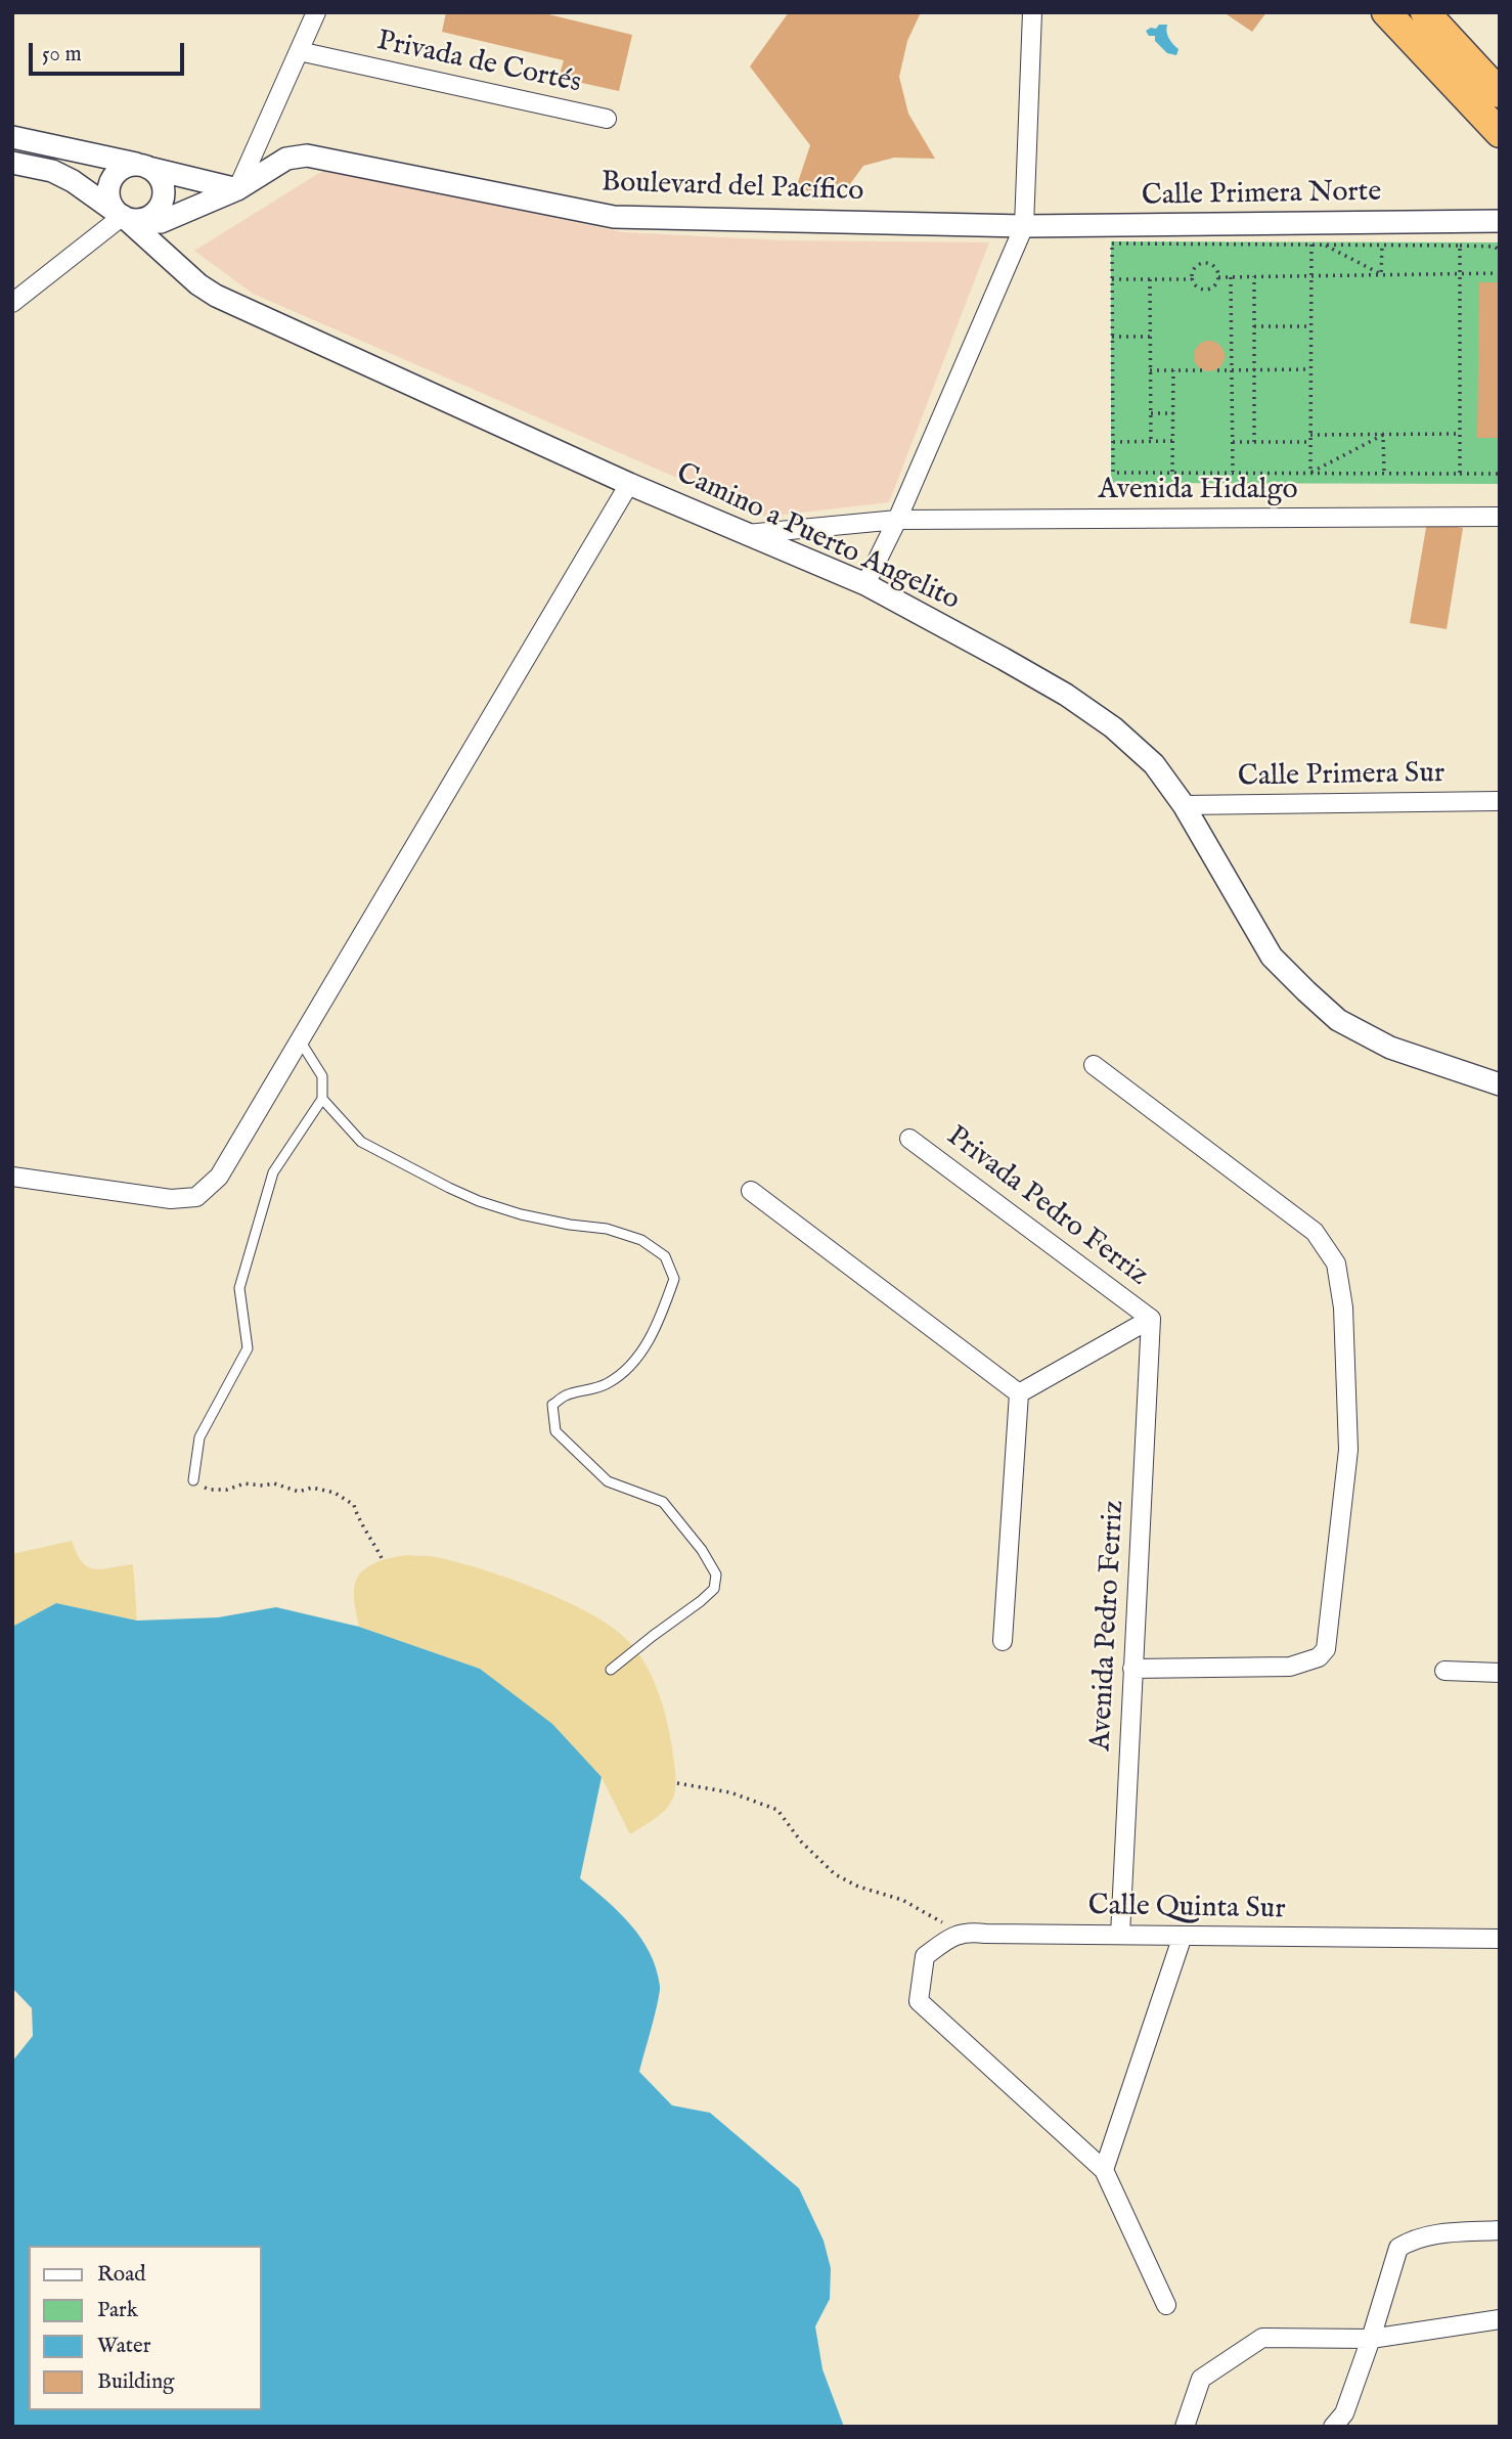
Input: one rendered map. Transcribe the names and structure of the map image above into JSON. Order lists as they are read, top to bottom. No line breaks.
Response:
{"streets":{"street":["Privada de Cortés","Boulevard del Pacífico","Calle Primera Norte","Avenida Hidalgo","Camino a Puerto Angelito","Calle Primera Sur","Privada Pedro Ferriz","Avenida Pedro Ferriz","Calle Quinta Sur"]},"crossings":[["Boulevard del Pacífico","Calle Primera Norte"],["Boulevard del Pacífico","Camino a Puerto Angelito"],["Avenida Hidalgo","Camino a Puerto Angelito"],["Camino a Puerto Angelito","Calle Primera Sur"],["Privada Pedro Ferriz","Avenida Pedro Ferriz"],["Avenida Pedro Ferriz","Calle Quinta Sur"]],"legend":["Road","Park","Water","Building"],"scale_bar":"50 m"}
